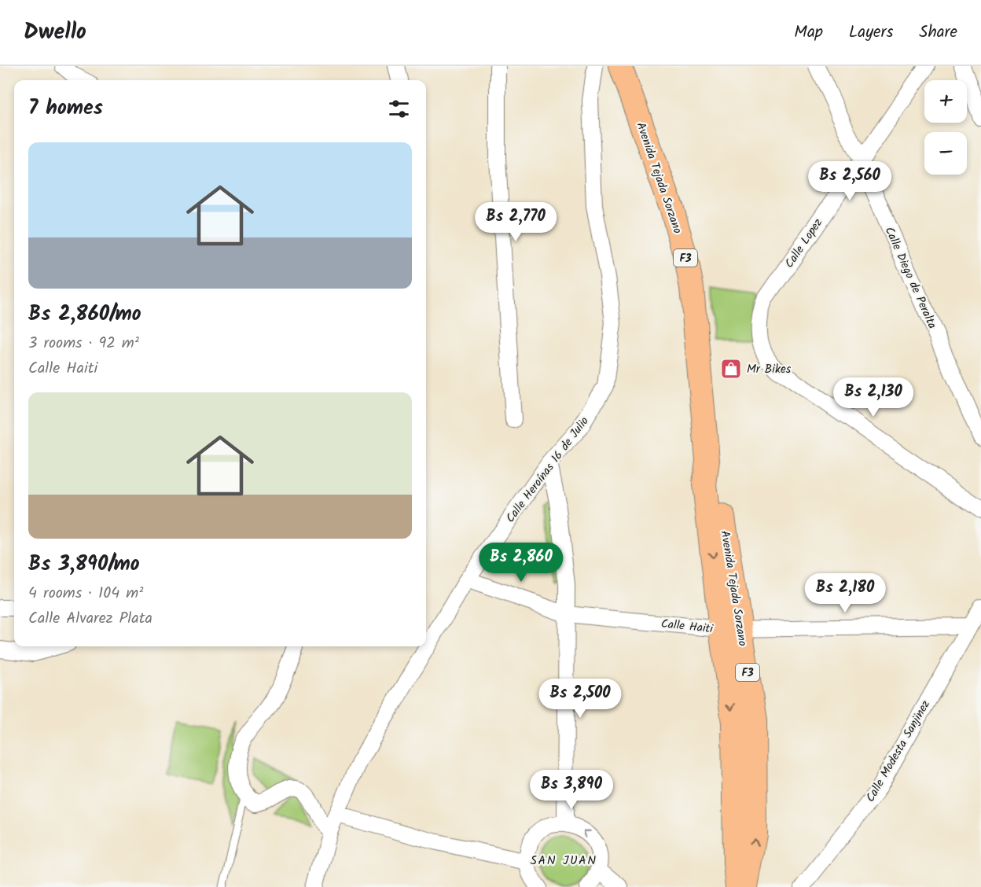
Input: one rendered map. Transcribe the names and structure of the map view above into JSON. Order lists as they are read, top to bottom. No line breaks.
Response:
{"streets":{"main road":["Avenida Tejada Sorzano","F3"],"street":["Calle Lopez","Calle Diego de Peralta","Calle Heroínas 16 de Julio","Calle Haiti","Calle Modesta Sanjinez"]},"crossings":[["Avenida Tejada Sorzano","Calle Haiti"],["Calle Lopez","Calle Diego de Peralta"],["Calle Heroínas 16 de Julio","Calle Haiti"],["Calle Haiti","Calle Modesta Sanjinez"]],"districts":["SAN JUAN"],"places":{"shop":["Mr Bikes"]},"page":{"header":"Dwello","nav":["Map","Layers","Share"],"map_buttons":["+","−"],"heading":"7 homes","list":[{"name":"Bs 2,860/mo","note":"3 rooms · 92 m² · Calle Haiti"},{"name":"Bs 3,890/mo","note":"4 rooms · 104 m² · Calle Alvarez Plata"}],"price":["Bs 2,560","Bs 2,770","Bs 2,130","Bs 2,860","Bs 2,180","Bs 2,500","Bs 3,890"]}}
